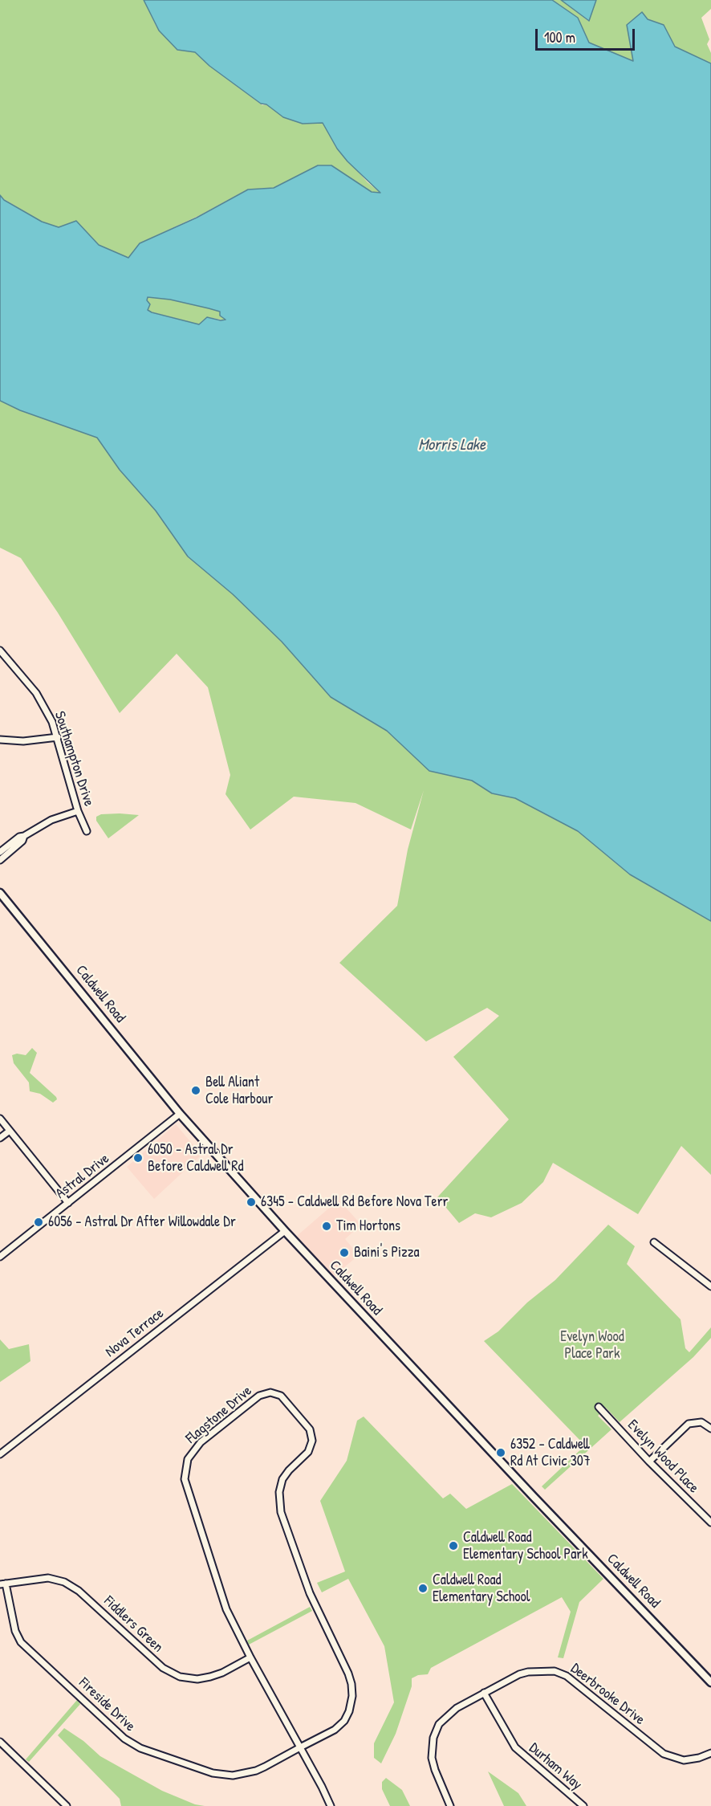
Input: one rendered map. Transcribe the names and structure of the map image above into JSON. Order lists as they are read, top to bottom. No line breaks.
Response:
{"streets":{"street":["Southampton Drive","Caldwell Road","Astral Drive","Nova Terrace","Flagstone Drive","Evelyn Wood Place","Fiddlers Green","Deerbrooke Drive","Fireside Drive","Durham Way"]},"crossings":[["Caldwell Road","Astral Drive"],["Caldwell Road","Nova Terrace"],["Flagstone Drive","Fiddlers Green"],["Flagstone Drive","Fireside Drive"],["Fiddlers Green","Fireside Drive"],["Deerbrooke Drive","Durham Way"]],"water":["Morris Lake"],"parks":["Evelyn Wood Place Park"],"places":["Bell Aliant Cole Harbour","6050 - Astral Dr Before Caldwell Rd","6345 - Caldwell Rd Before Nova Terr","6056 - Astral Dr After Willowdale Dr","Tim Hortons","Baini's Pizza","6352 - Caldwell Rd At Civic 307","Caldwell Road Elementary School Park","Caldwell Road Elementary School"],"scale_bar":"100 m"}
